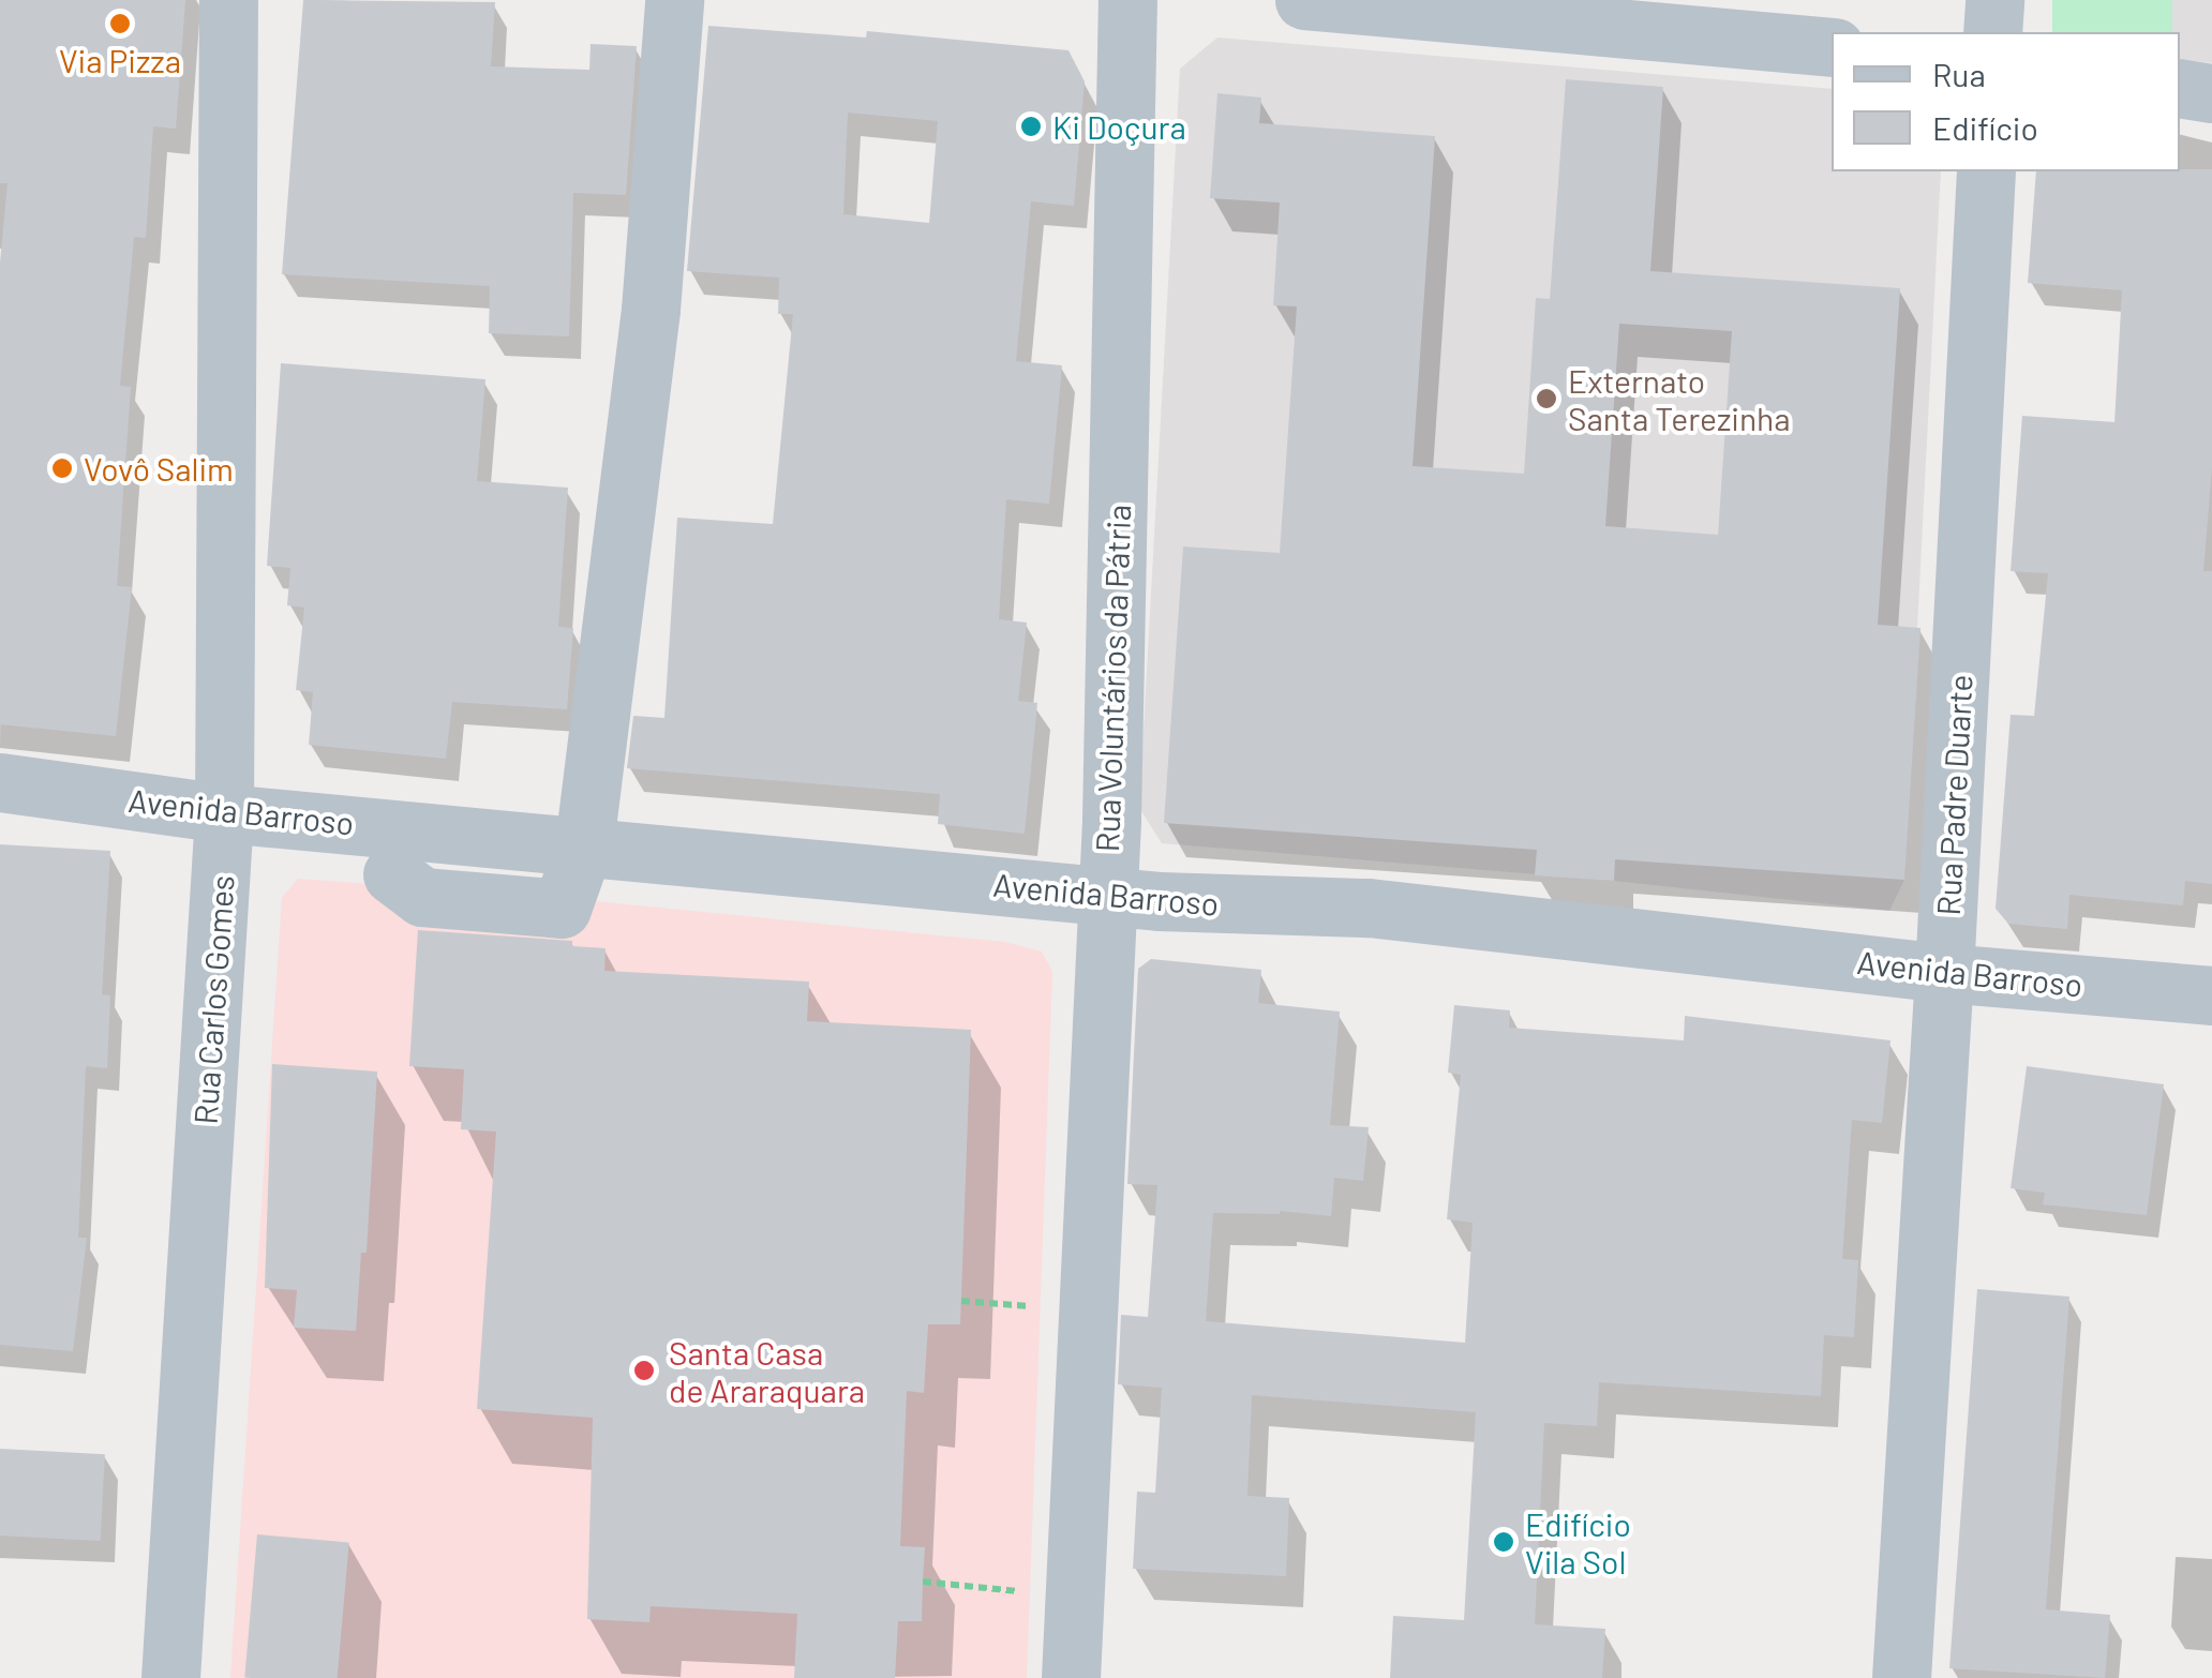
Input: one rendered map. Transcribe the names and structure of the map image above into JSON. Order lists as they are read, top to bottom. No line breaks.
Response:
{"streets":{"street":["Rua Voluntários da Pátria","Rua Padre Duarte","Avenida Barroso","Rua Carlos Gomes"]},"crossings":[["Rua Voluntários da Pátria","Avenida Barroso"],["Rua Padre Duarte","Avenida Barroso"],["Avenida Barroso","Rua Carlos Gomes"]],"places":["Via Pizza","Ki Doçura","Externato Santa Terezinha","Vovô Salim","Santa Casa de Araraquara","Edifício Vila Sol"],"legend":["Rua","Edifício"]}
